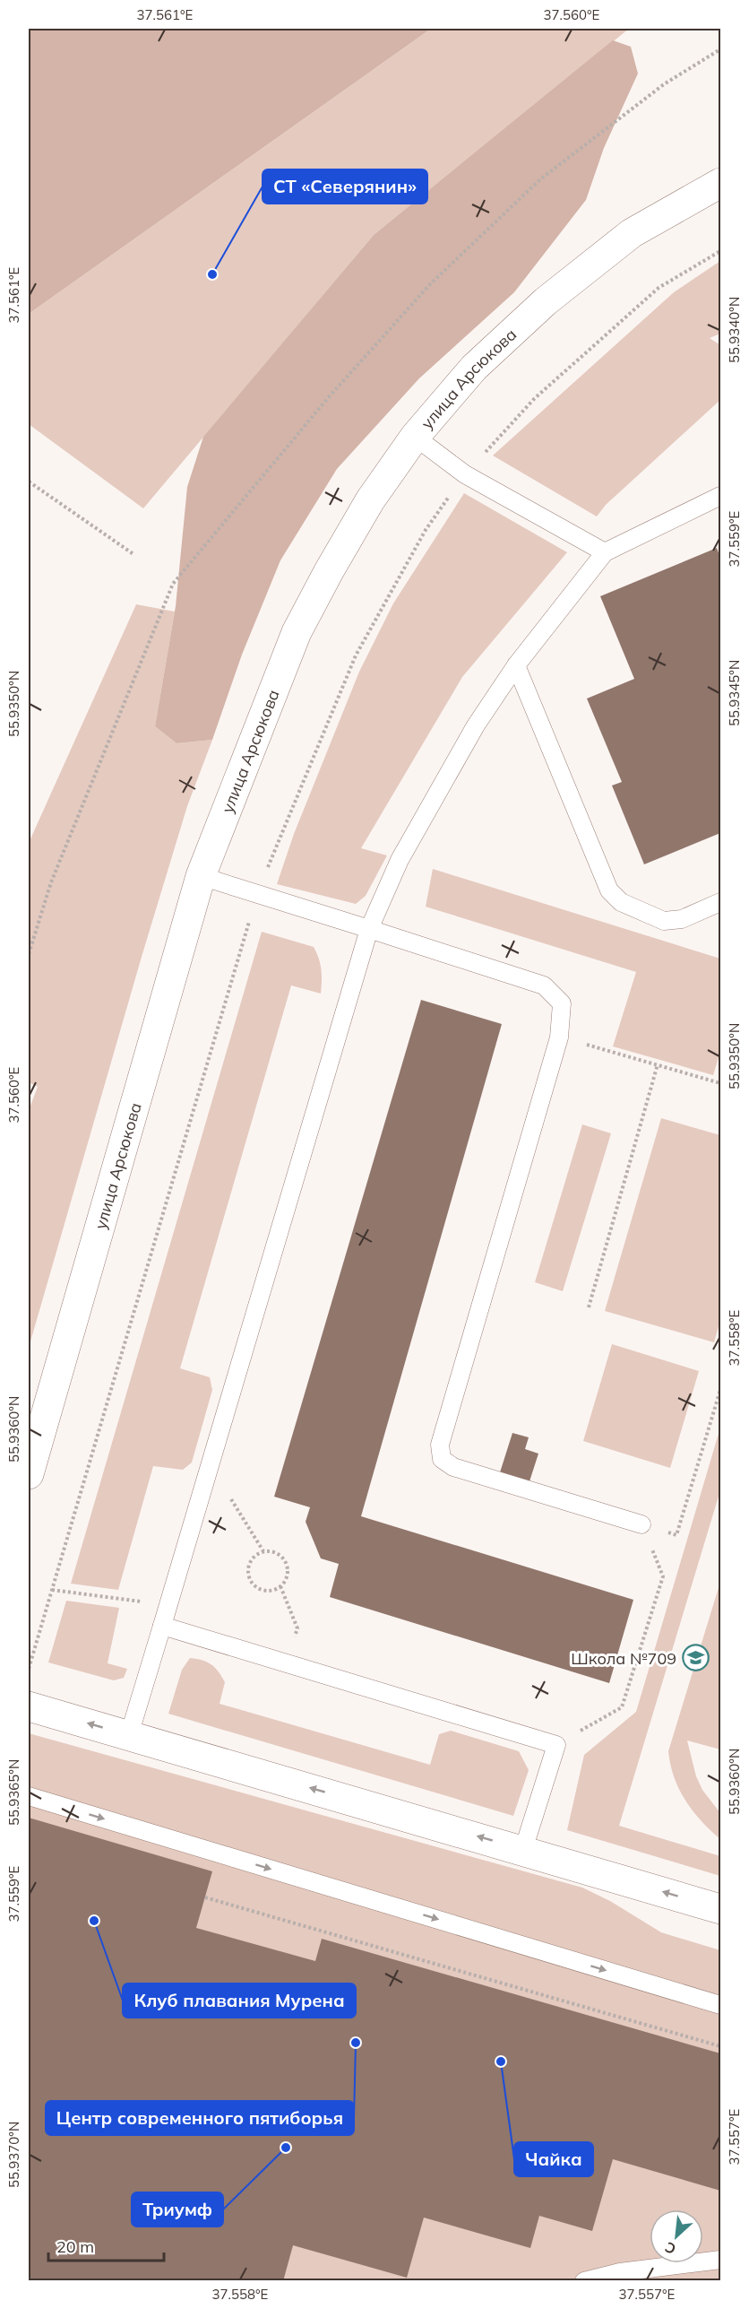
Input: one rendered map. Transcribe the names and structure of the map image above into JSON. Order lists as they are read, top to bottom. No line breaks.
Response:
{"streets":{"street":["улица Арсюкова"]},"places":{"other":["СТ «Северянин»","Клуб плавания Мурена","Центр современного пятиборья","Чайка","Триумф"],"school or university":["Школа №709"]},"scale_bar":"20 m","north":"bottom left","coordinates":["37.561°E","37.560°E","55.9340°N","37.559°E","55.9345°N","55.9350°N","37.558°E","55.9360°N","55.9365°N","37.557°E","55.9370°N"]}
